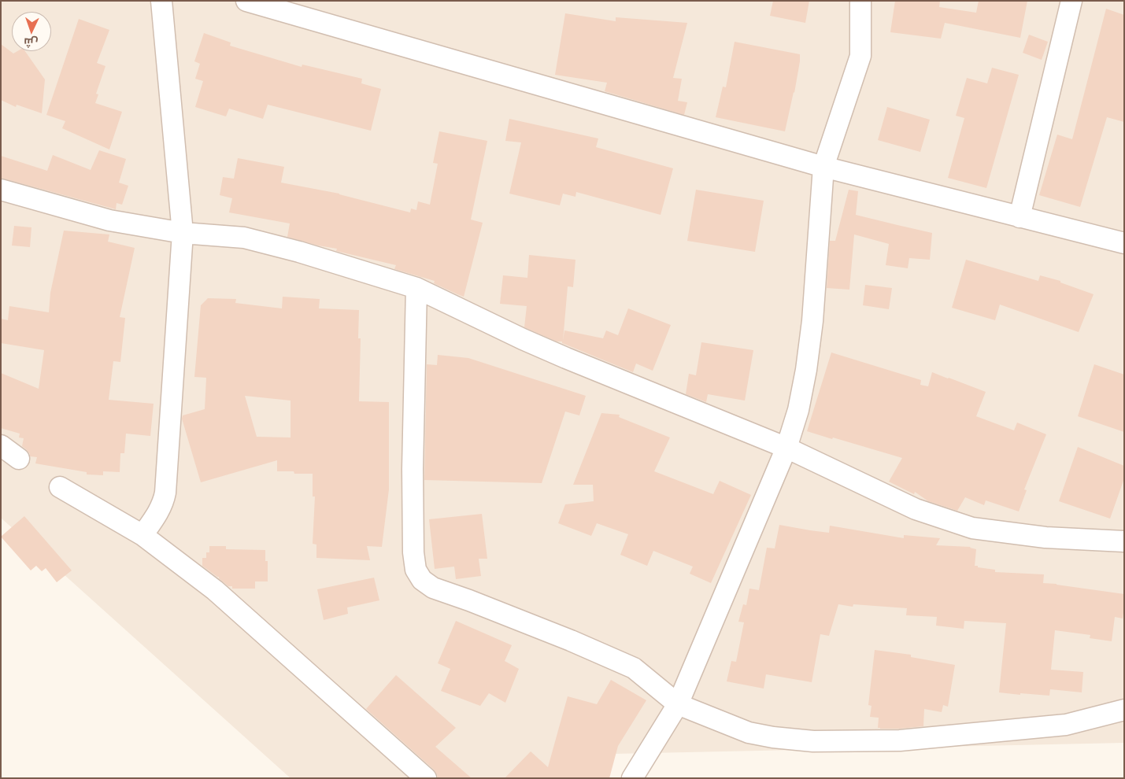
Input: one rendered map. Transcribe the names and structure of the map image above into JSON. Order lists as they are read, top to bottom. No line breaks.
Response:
{"north":"bottom"}
